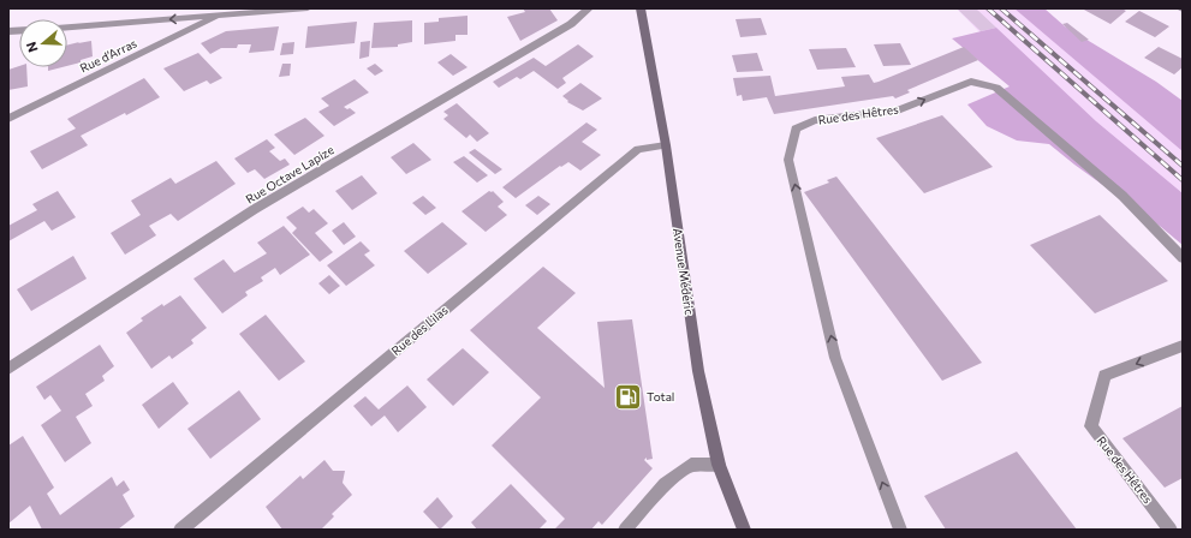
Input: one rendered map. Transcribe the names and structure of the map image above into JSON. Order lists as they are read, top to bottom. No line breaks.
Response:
{"streets":{"main road":["Avenue Médéric"],"street":["Rue d’Arras","Rue des Hêtres","Rue Octave Lapize","Rue des Lilas"]},"crossings":[["Avenue Médéric","Rue des Lilas"]],"places":{"fuel station":["Total"]},"north":"left"}
